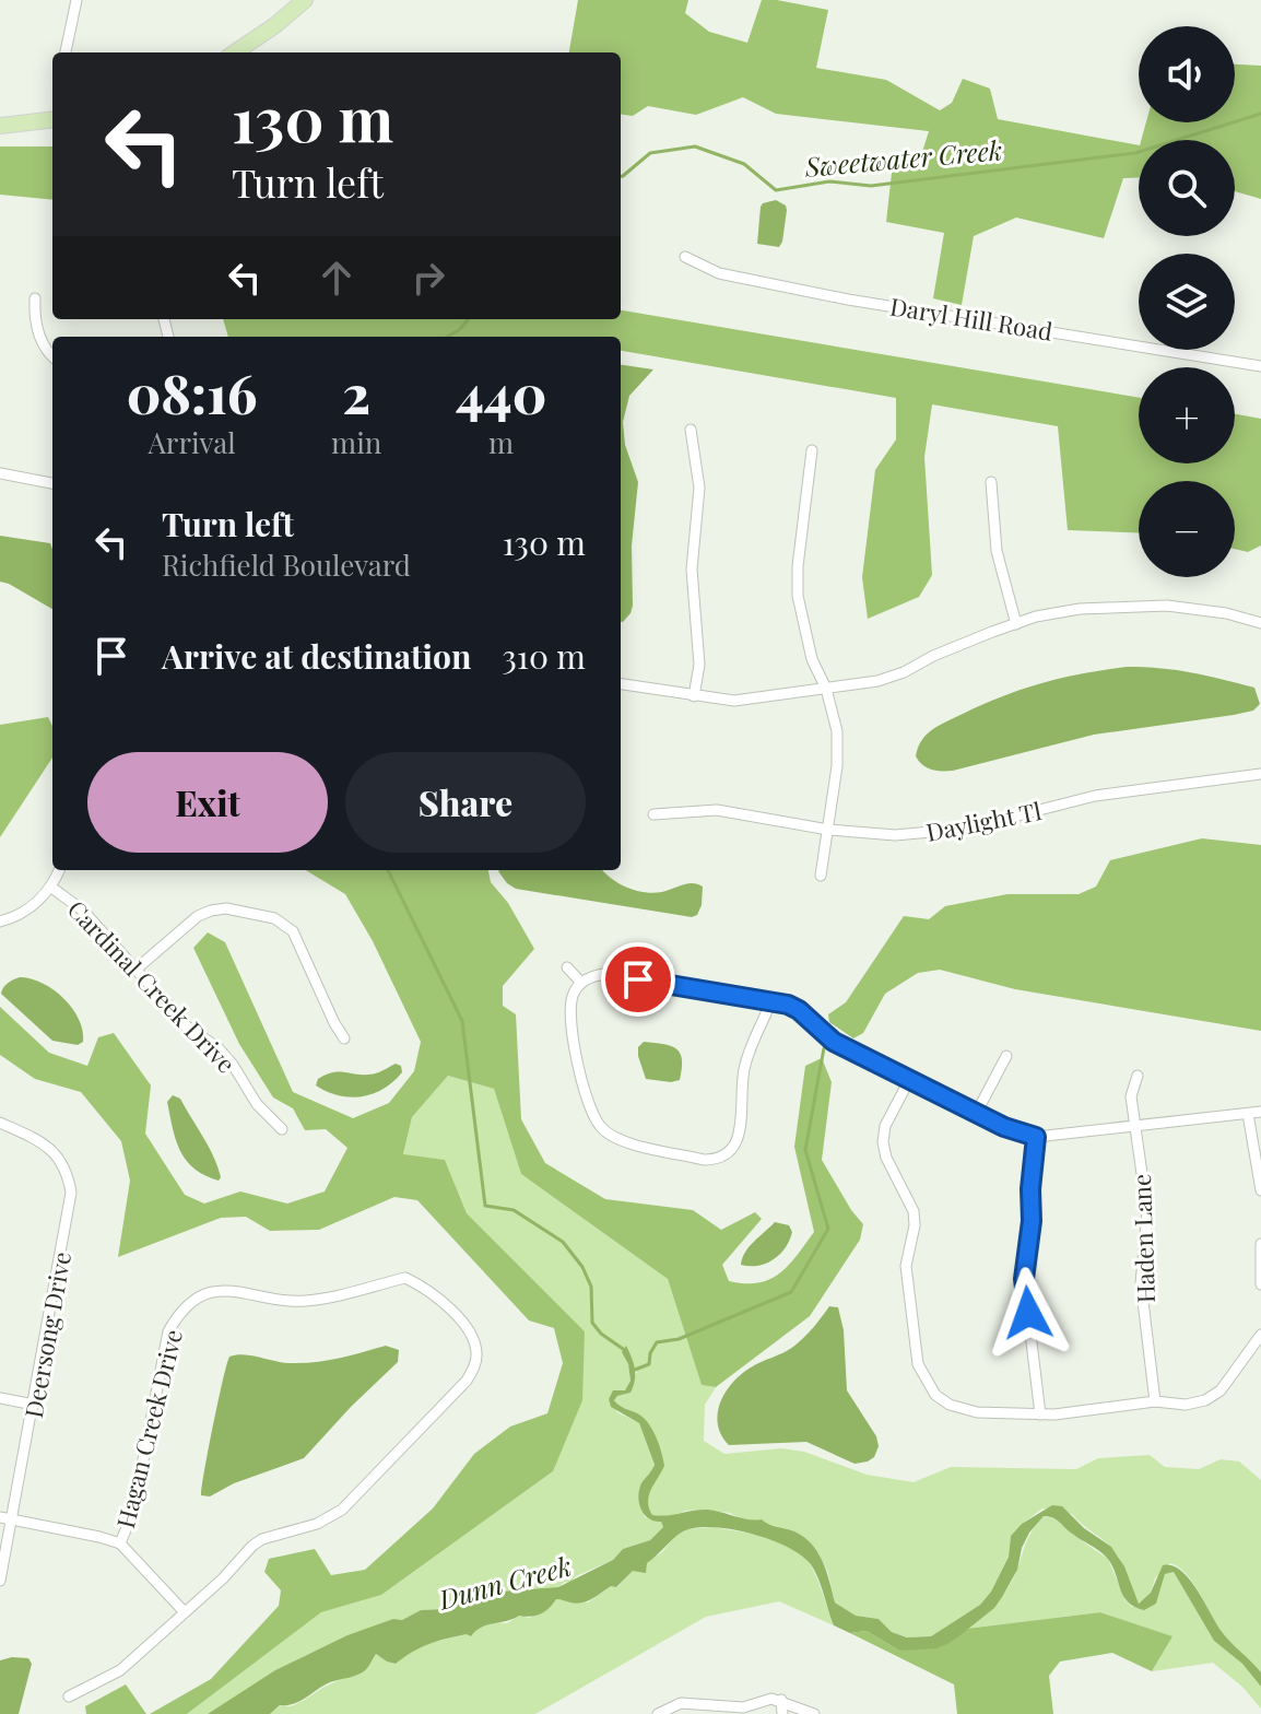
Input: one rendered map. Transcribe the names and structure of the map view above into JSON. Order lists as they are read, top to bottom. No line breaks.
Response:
{"streets":{"street":["Daryl Hill Road","Daylight Tl","Cardinal Creek Drive","Haden Lane","Deersong Drive","Hagan Creek Drive"]},"water":["Sweetwater Creek","Dunn Creek"],"page":{"map_buttons":["+","−"],"turn":["130 m","Turn left"],"eta":["08:16","Arrival","2","min","440","m"],"list":[{"name":"Turn left","note":"Richfield Boulevard","value":"130 m"},{"name":"Arrive at destination","value":"310 m"}],"buttons":["Exit","Share"]}}
